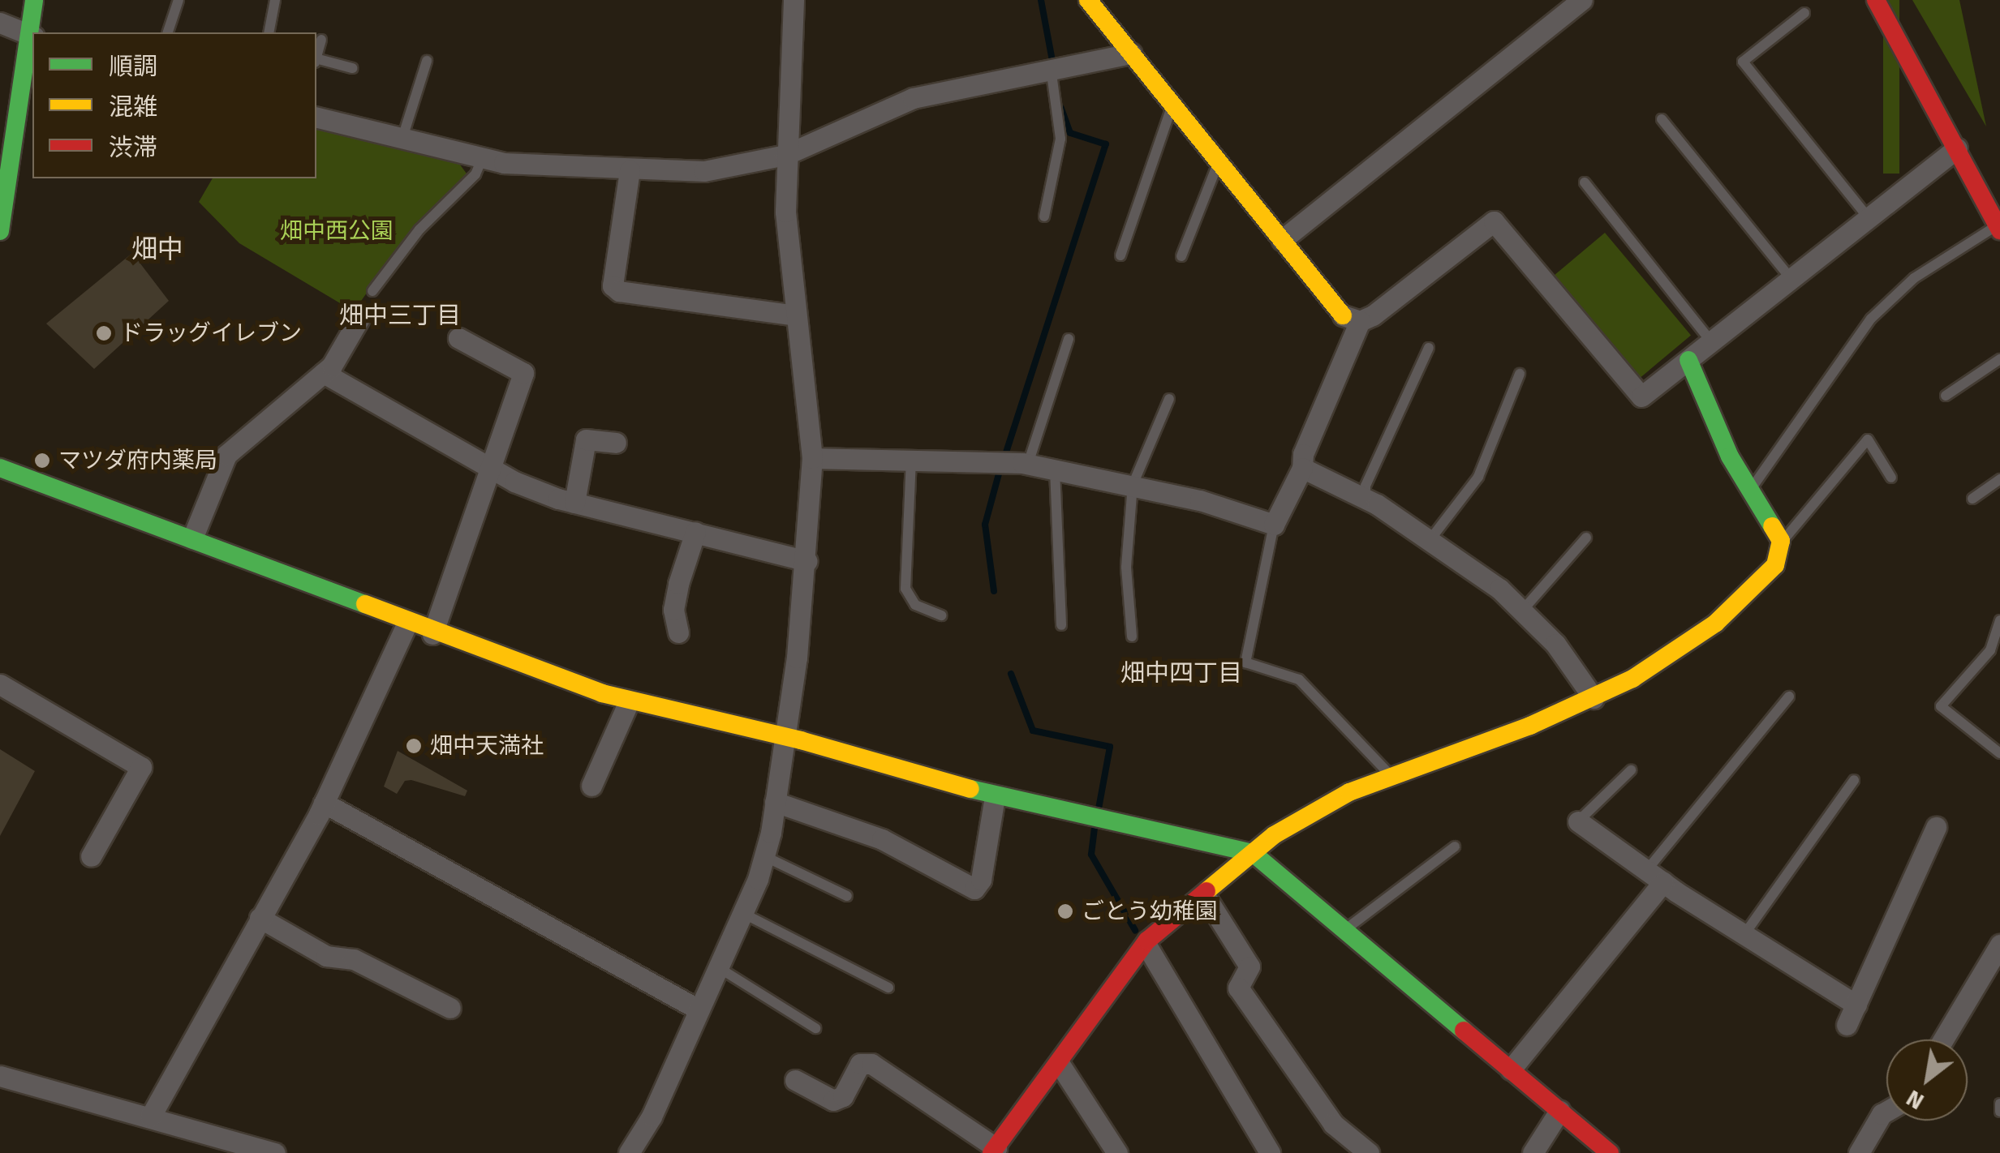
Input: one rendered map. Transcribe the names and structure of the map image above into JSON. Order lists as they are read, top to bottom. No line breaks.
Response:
{"districts":["畑中","畑中三丁目","畑中四丁目"],"parks":["畑中西公園"],"places":["ドラッグイレブン","マツダ府内薬局","畑中天満社","ごとう幼稚園"],"legend":["順調","混雑","渋滞"],"north":"bottom left"}
